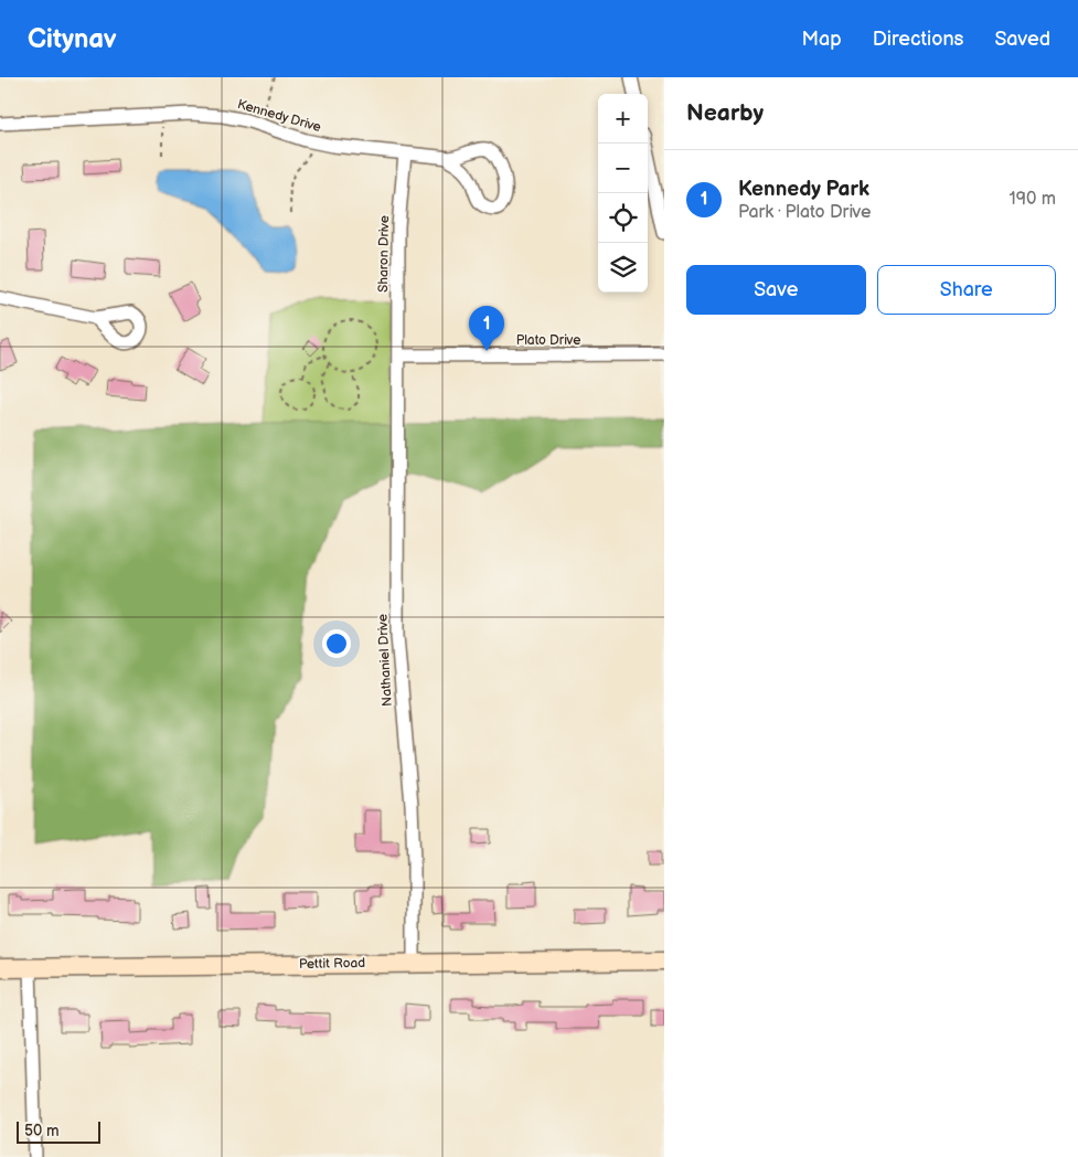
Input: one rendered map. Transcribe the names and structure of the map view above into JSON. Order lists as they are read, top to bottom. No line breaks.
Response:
{"streets":{"street":["Kennedy Drive","Sharon Drive","Plato Drive","Nathaniel Drive","Pettit Road"]},"crossings":[["Kennedy Drive","Sharon Drive"],["Sharon Drive","Plato Drive"],["Sharon Drive","Nathaniel Drive"],["Plato Drive","Nathaniel Drive"],["Nathaniel Drive","Pettit Road"]],"scale_bar":"50 m","page":{"header":"Citynav","nav":["Map","Directions","Saved"],"heading":"Nearby","map_buttons":["+","−"],"list":[{"mark":"1","name":"Kennedy Park","note":"Park · Plato Drive","value":"190 m"}],"buttons":["Save","Share"],"pins":"1","scale":"50 m"}}
